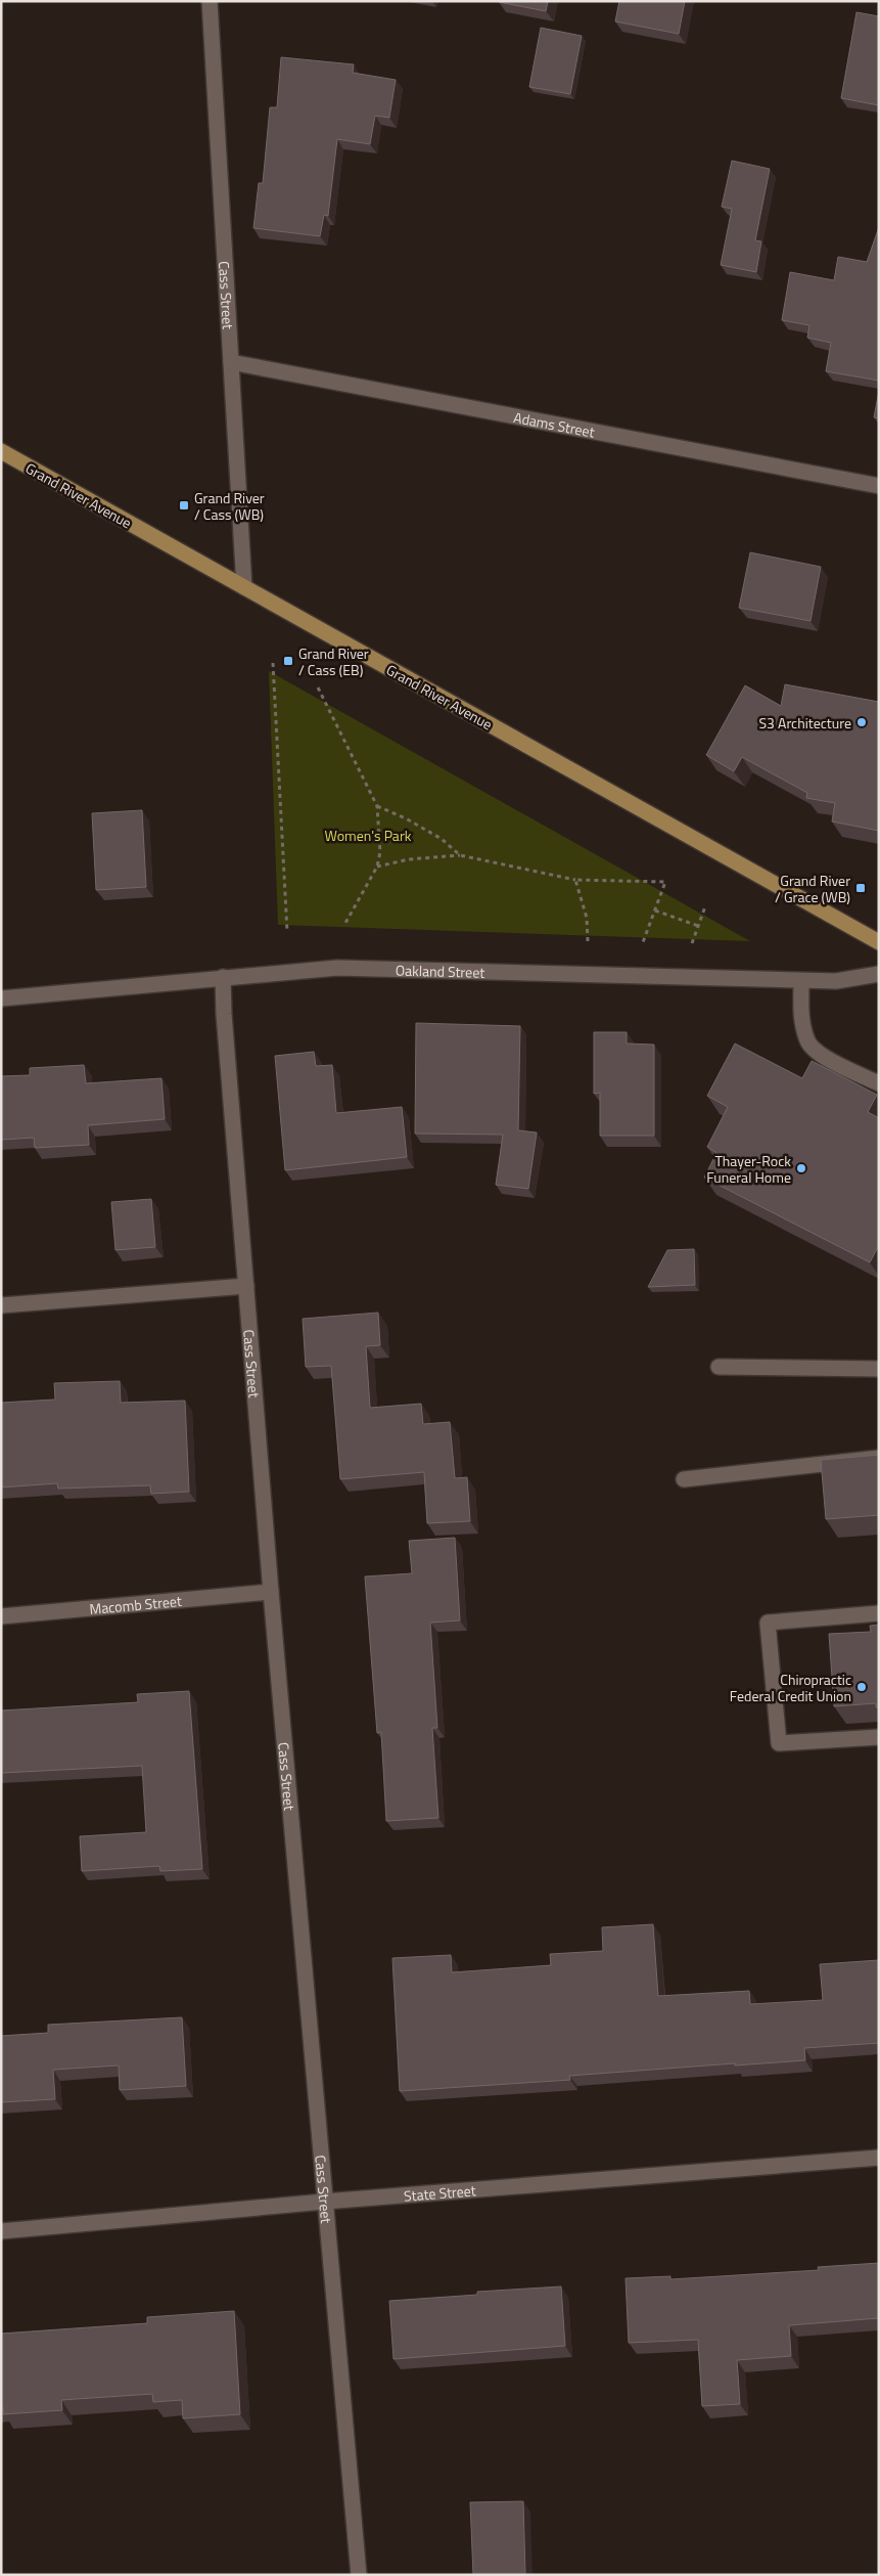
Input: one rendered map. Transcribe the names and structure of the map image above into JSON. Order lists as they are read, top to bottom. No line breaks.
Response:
{"streets":{"main road":["Grand River Avenue"],"street":["Cass Street","Adams Street","Oakland Street","Macomb Street","State Street"]},"crossings":[["Cass Street","Adams Street"],["Cass Street","Grand River Avenue"],["Cass Street","Oakland Street"],["Cass Street","Macomb Street"],["Cass Street","State Street"]],"parks":["Women's Park"],"places":{"transit":["Grand River / Cass (WB)","Grand River / Cass (EB)","Grand River / Grace (WB)"],"other":["S3 Architecture","Thayer-Rock Funeral Home","Chiropractic Federal Credit Union"]}}
